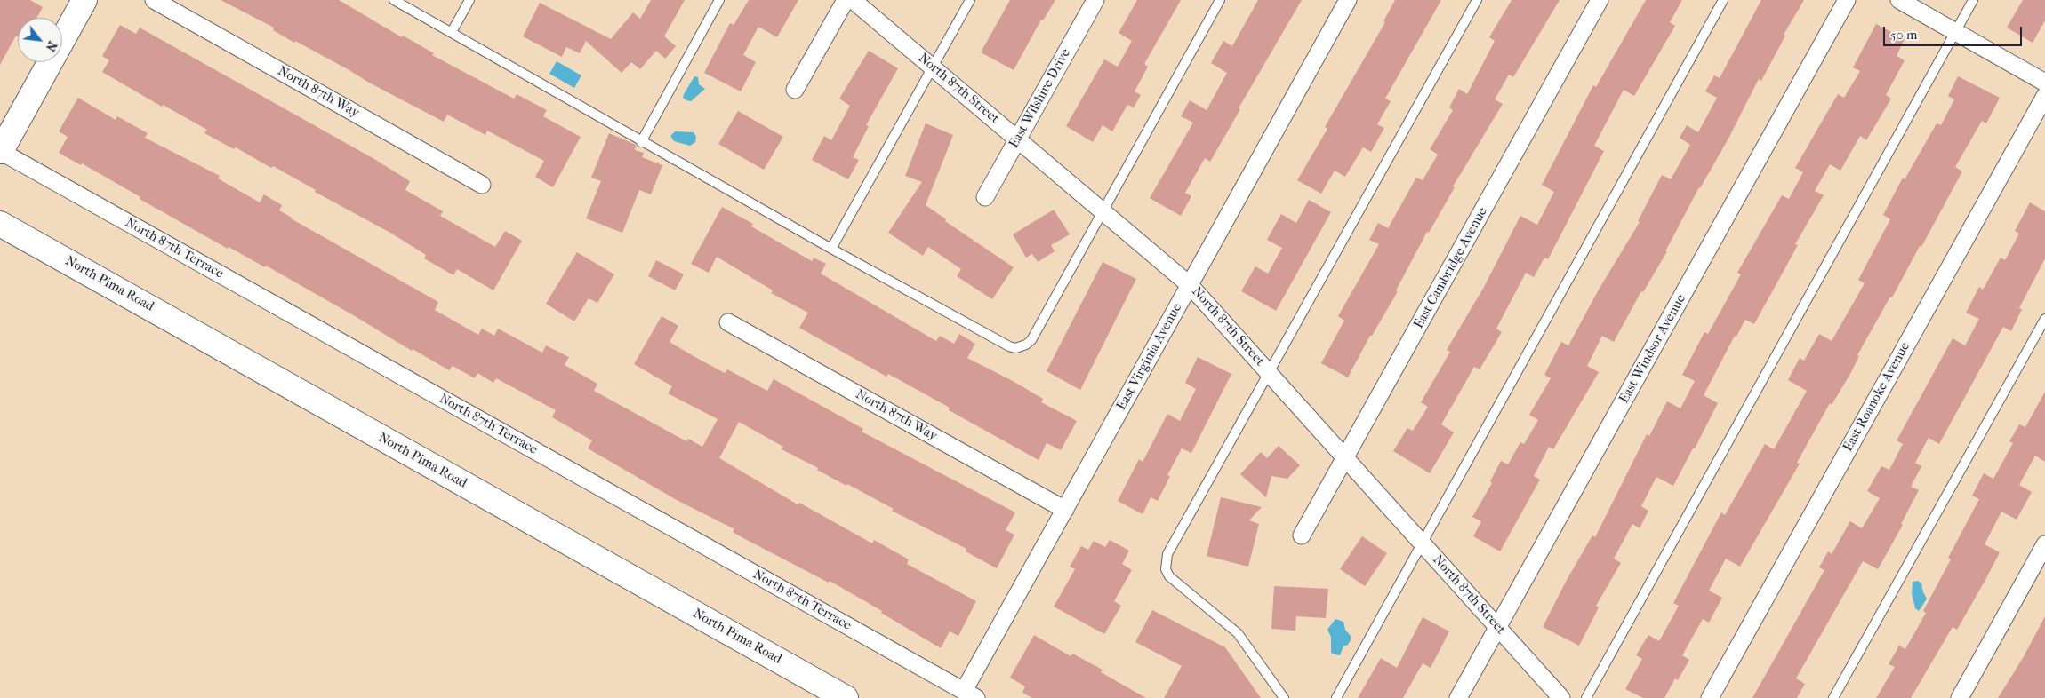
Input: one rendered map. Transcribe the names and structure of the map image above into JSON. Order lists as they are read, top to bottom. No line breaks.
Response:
{"streets":{"main road":["North Pima Road"],"street":["North 87th Street","North 87th Way","East Wilshire Drive","North 87th Terrace","East Cambridge Avenue","East Windsor Avenue","East Virginia Avenue","East Roanoke Avenue"]},"crossings":[["North 87th Street","East Wilshire Drive"],["North 87th Street","East Cambridge Avenue"],["North 87th Street","East Windsor Avenue"],["North 87th Street","East Virginia Avenue"],["North 87th Way","East Virginia Avenue"],["North 87th Terrace","East Virginia Avenue"]],"scale_bar":"50 m","north":"bottom right"}
